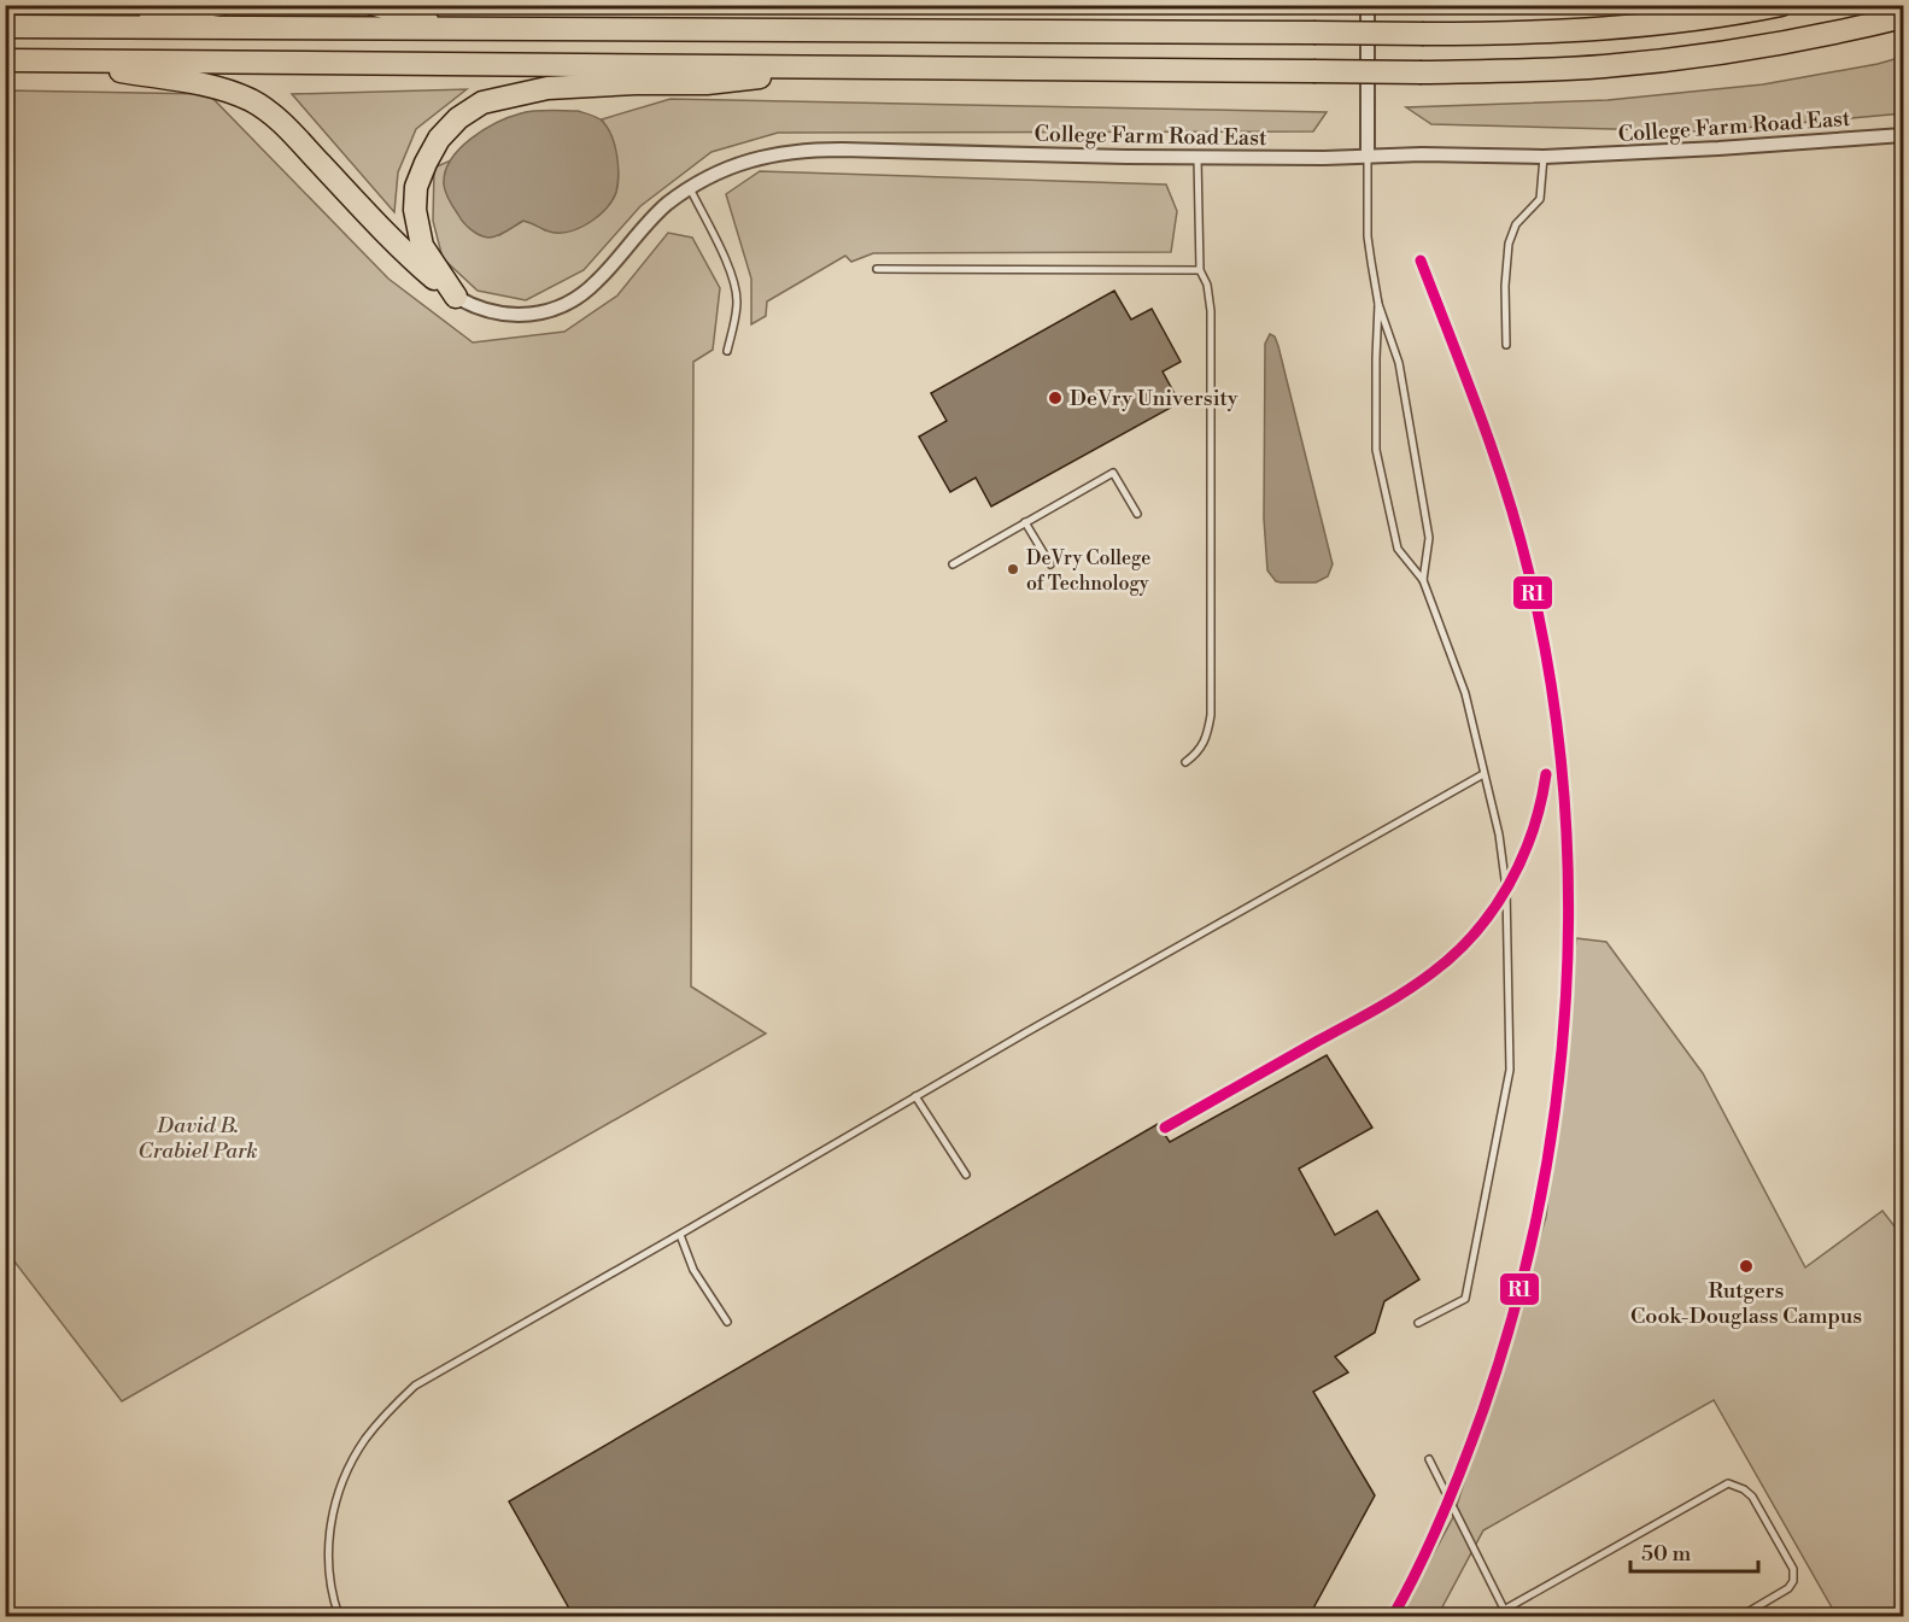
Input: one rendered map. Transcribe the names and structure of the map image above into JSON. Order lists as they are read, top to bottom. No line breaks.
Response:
{"streets":{"street":["College Farm Road East"]},"parks":["David B. Crabiel Park"],"places":["DeVry University","DeVry College of Technology","Rutgers Cook-Douglass Campus"],"lines":["transit line R1"],"scale_bar":"50 m"}
